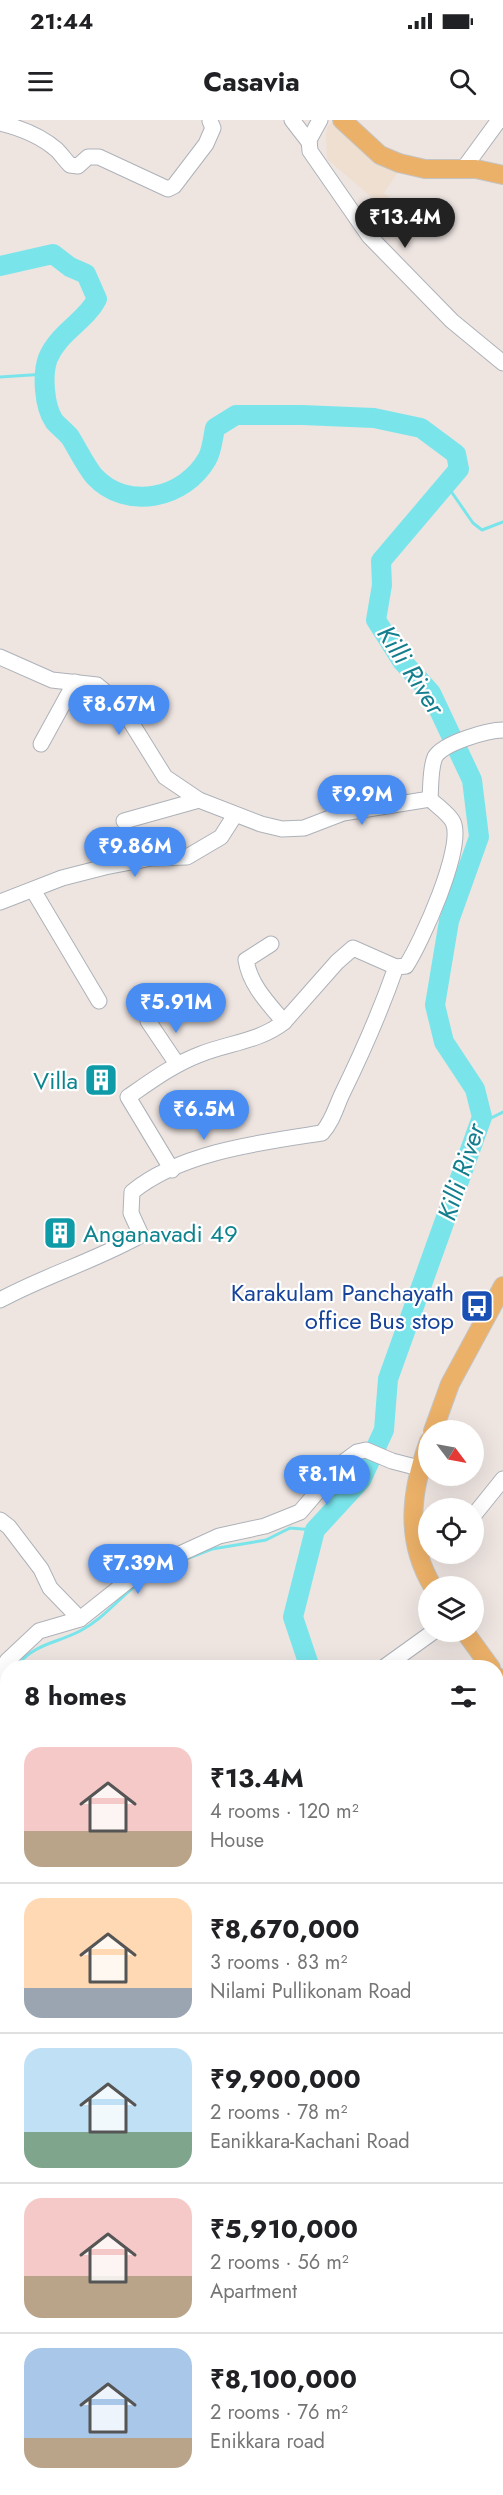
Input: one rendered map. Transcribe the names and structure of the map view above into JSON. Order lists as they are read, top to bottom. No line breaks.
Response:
{"water":["Killi River"],"places":{"building":["Villa","Anganavadi 49"],"bus stop":["Karakulam Panchayath office Bus stop"]},"north":"bottom right","page":{"status":"21:44","header":"Casavia","price":["₹13.4M","₹8.67M","₹9.9M","₹9.86M","₹5.91M","₹6.5M","₹8.1M","₹7.39M"],"heading":"8 homes","list":[{"name":"₹13.4M","note":"4 rooms · 120 m² · House"},{"name":"₹8,670,000","note":"3 rooms · 83 m² · Nilami Pullikonam Road"},{"name":"₹9,900,000","note":"2 rooms · 78 m² · Eanikkara-Kachani Road"},{"name":"₹5,910,000","note":"2 rooms · 56 m² · Apartment"},{"name":"₹8,100,000","note":"2 rooms · 76 m² · Enikkara road"}]}}
